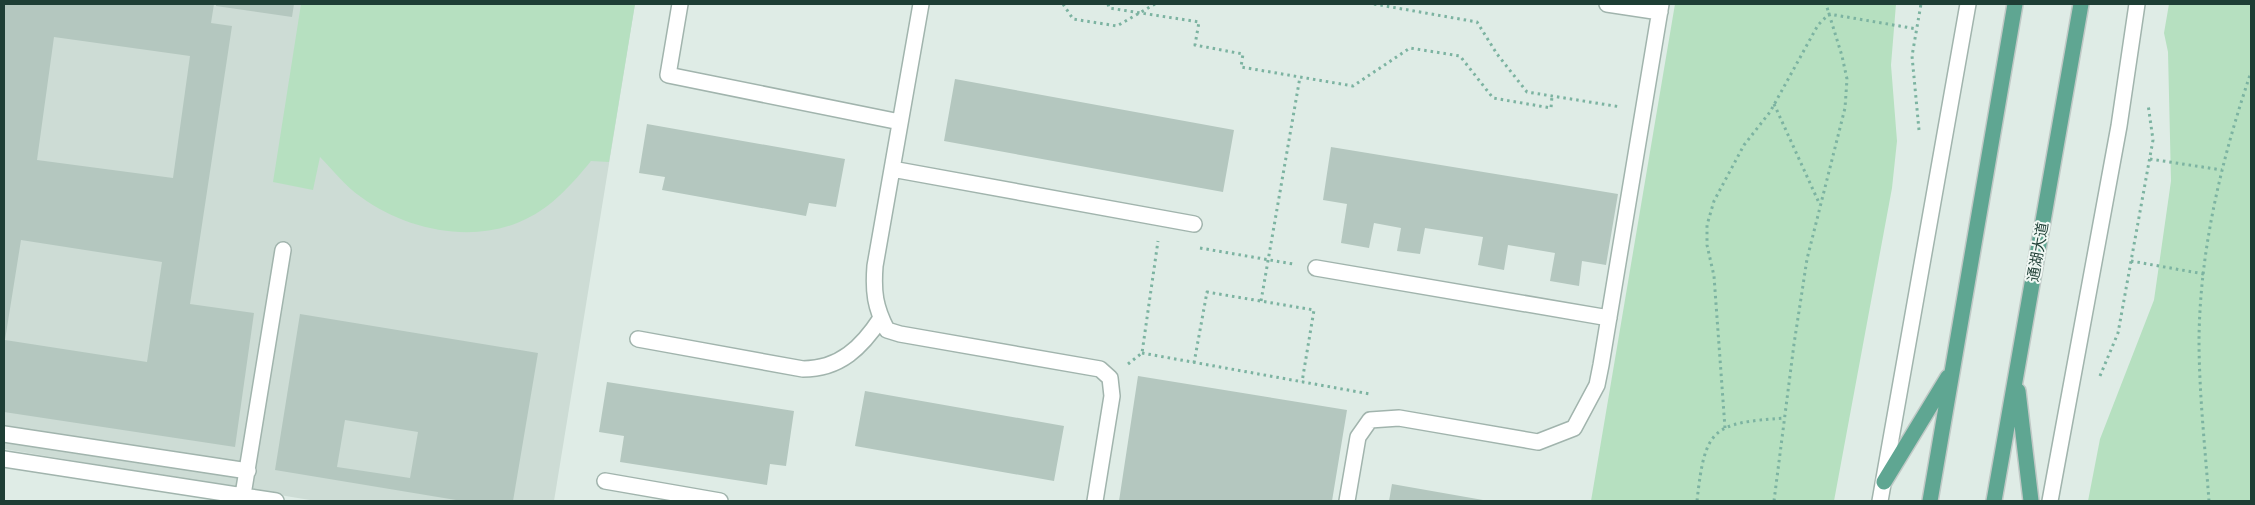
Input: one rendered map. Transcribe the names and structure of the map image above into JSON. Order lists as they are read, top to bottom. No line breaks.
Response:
{"streets":{"main road":["通湖大道"]}}
